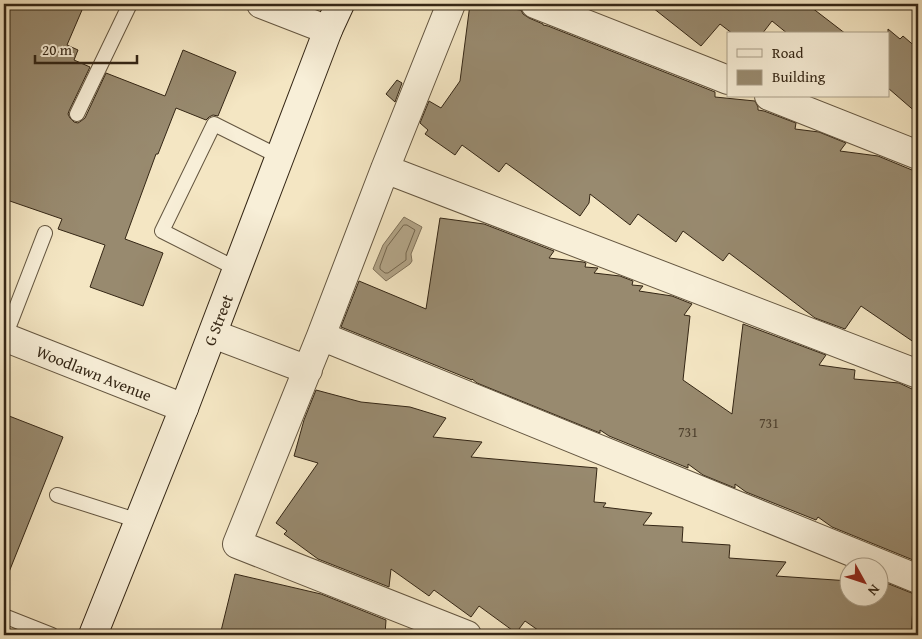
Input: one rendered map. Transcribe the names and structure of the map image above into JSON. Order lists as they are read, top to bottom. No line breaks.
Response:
{"streets":{"street":["G Street","Woodlawn Avenue"]},"crossings":[["G Street","Woodlawn Avenue"]],"house_numbers":["731","731"],"legend":["Road","Building"],"scale_bar":"20 m","north":"bottom right"}
